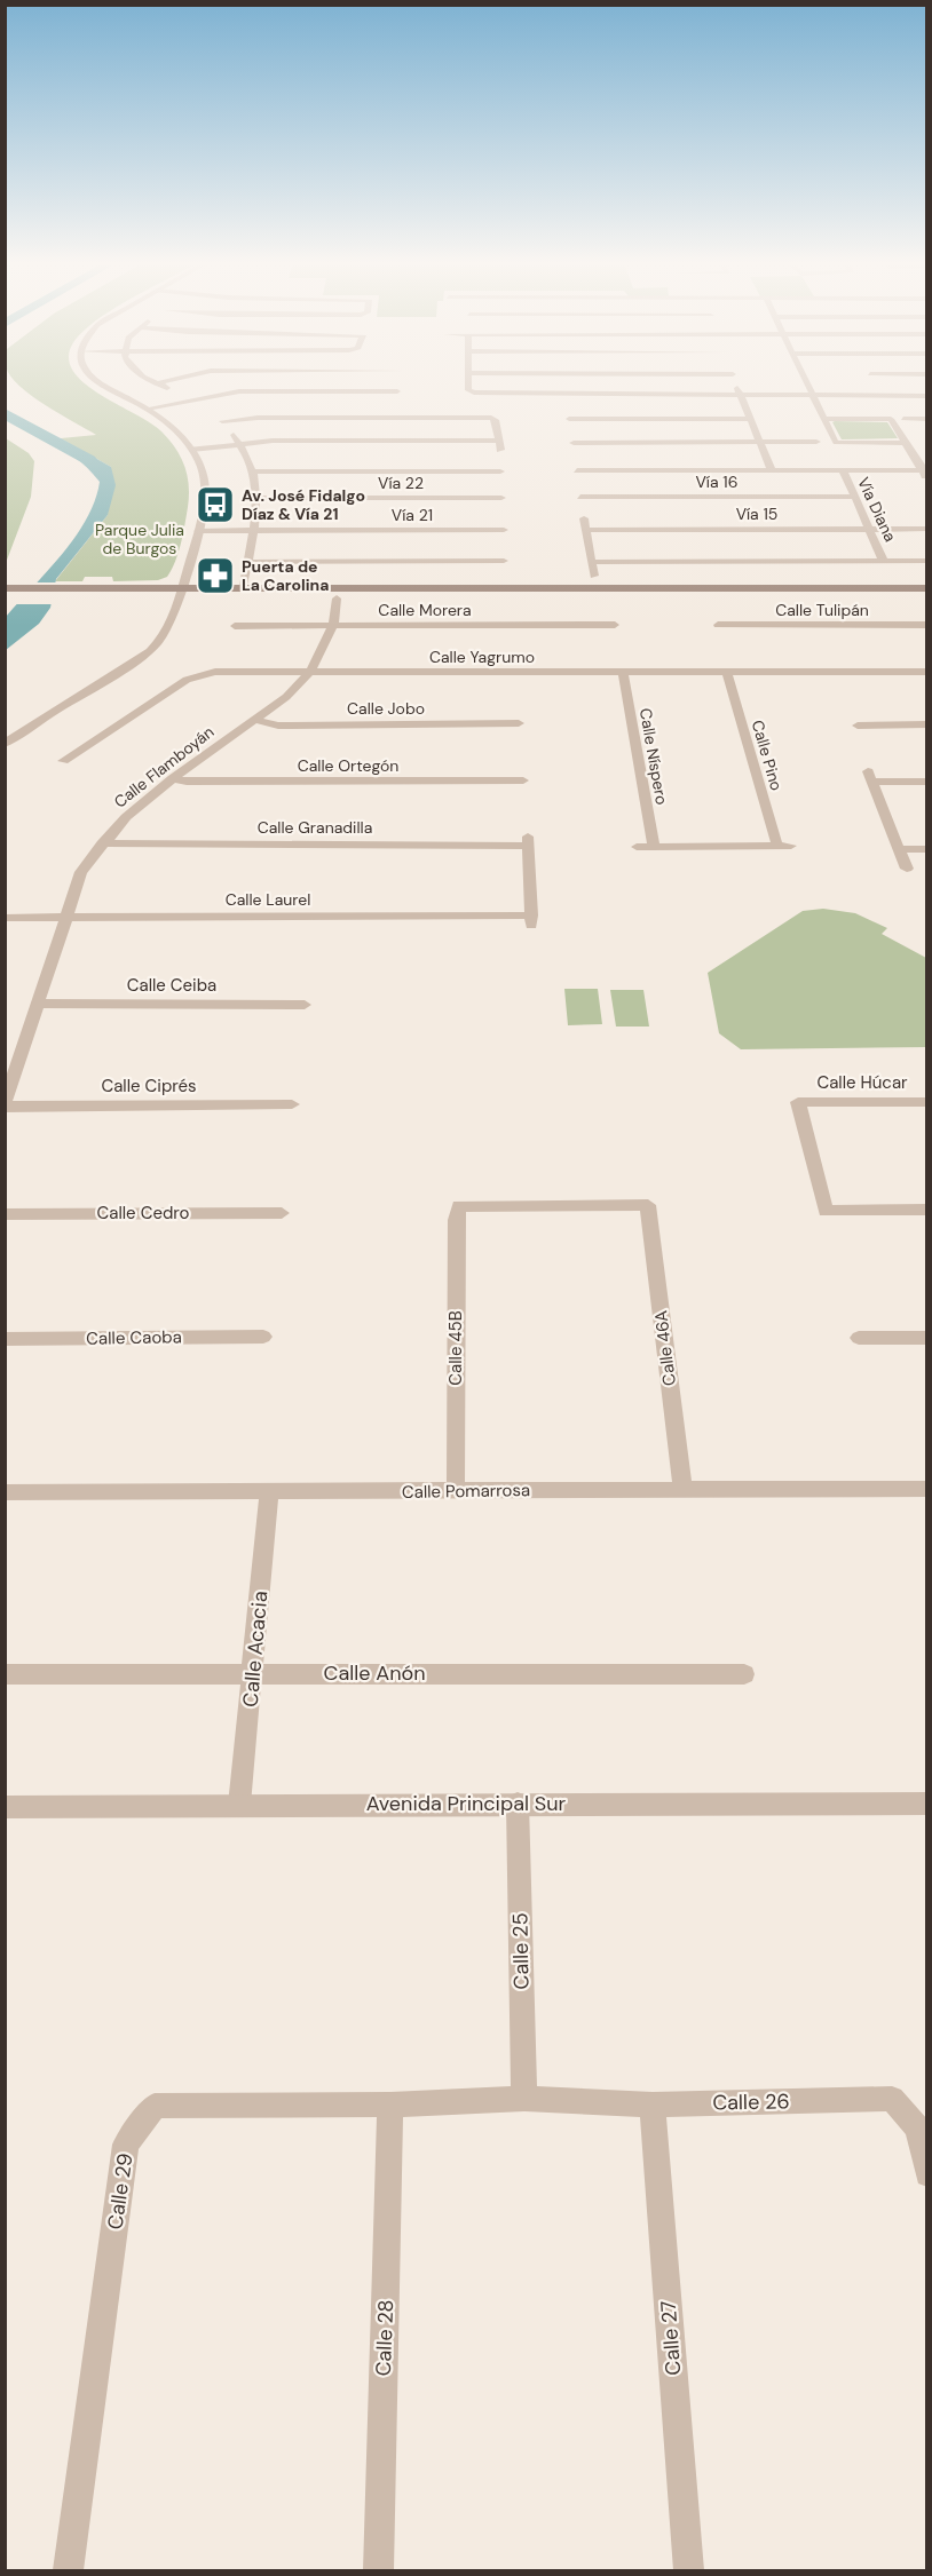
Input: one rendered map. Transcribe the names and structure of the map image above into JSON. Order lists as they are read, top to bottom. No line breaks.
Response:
{"streets":{"street":["Vía 16","Vía 22","Vía Diana","Vía 15","Vía 21","Calle Morera","Calle Tulipán","Calle Yagrumo","Calle Jobo","Calle Pino","Calle Níspero","Calle Ortegón","Calle Flamboyán","Calle Granadilla","Calle Laurel","Calle Ceiba","Calle Húcar","Calle Ciprés","Calle Cedro","Calle Caoba","Calle 45B","Calle 46A","Calle Pomarrosa","Calle Acacia","Calle Anón","Avenida Principal Sur","Calle 25","Calle 26","Calle 29","Calle 28","Calle 27"]},"crossings":[["Vía 16","Vía Diana"],["Vía Diana","Vía 15"],["Calle Morera","Calle Flamboyán"],["Calle Yagrumo","Calle Pino"],["Calle Yagrumo","Calle Níspero"],["Calle Yagrumo","Calle Flamboyán"],["Calle Jobo","Calle Flamboyán"],["Calle Ortegón","Calle Flamboyán"],["Calle Flamboyán","Calle Granadilla"],["Calle Flamboyán","Calle Laurel"],["Calle Flamboyán","Calle Ceiba"],["Calle Flamboyán","Calle Ciprés"],["Calle Granadilla","Calle Laurel"],["Calle 45B","Calle 46A"],["Calle 45B","Calle Pomarrosa"],["Calle 46A","Calle Pomarrosa"],["Calle Pomarrosa","Calle Acacia"],["Calle Acacia","Calle Anón"],["Calle Acacia","Avenida Principal Sur"],["Avenida Principal Sur","Calle 25"],["Calle 25","Calle 26"],["Calle 25","Calle 29"],["Calle 26","Calle 29"],["Calle 26","Calle 27"],["Calle 29","Calle 28"]],"parks":["Parque Julia de Burgos"],"places":{"bus stop":["Av. José Fidalgo Díaz & Vía 21"],"pharmacy":["Puerta de La Carolina"]}}
